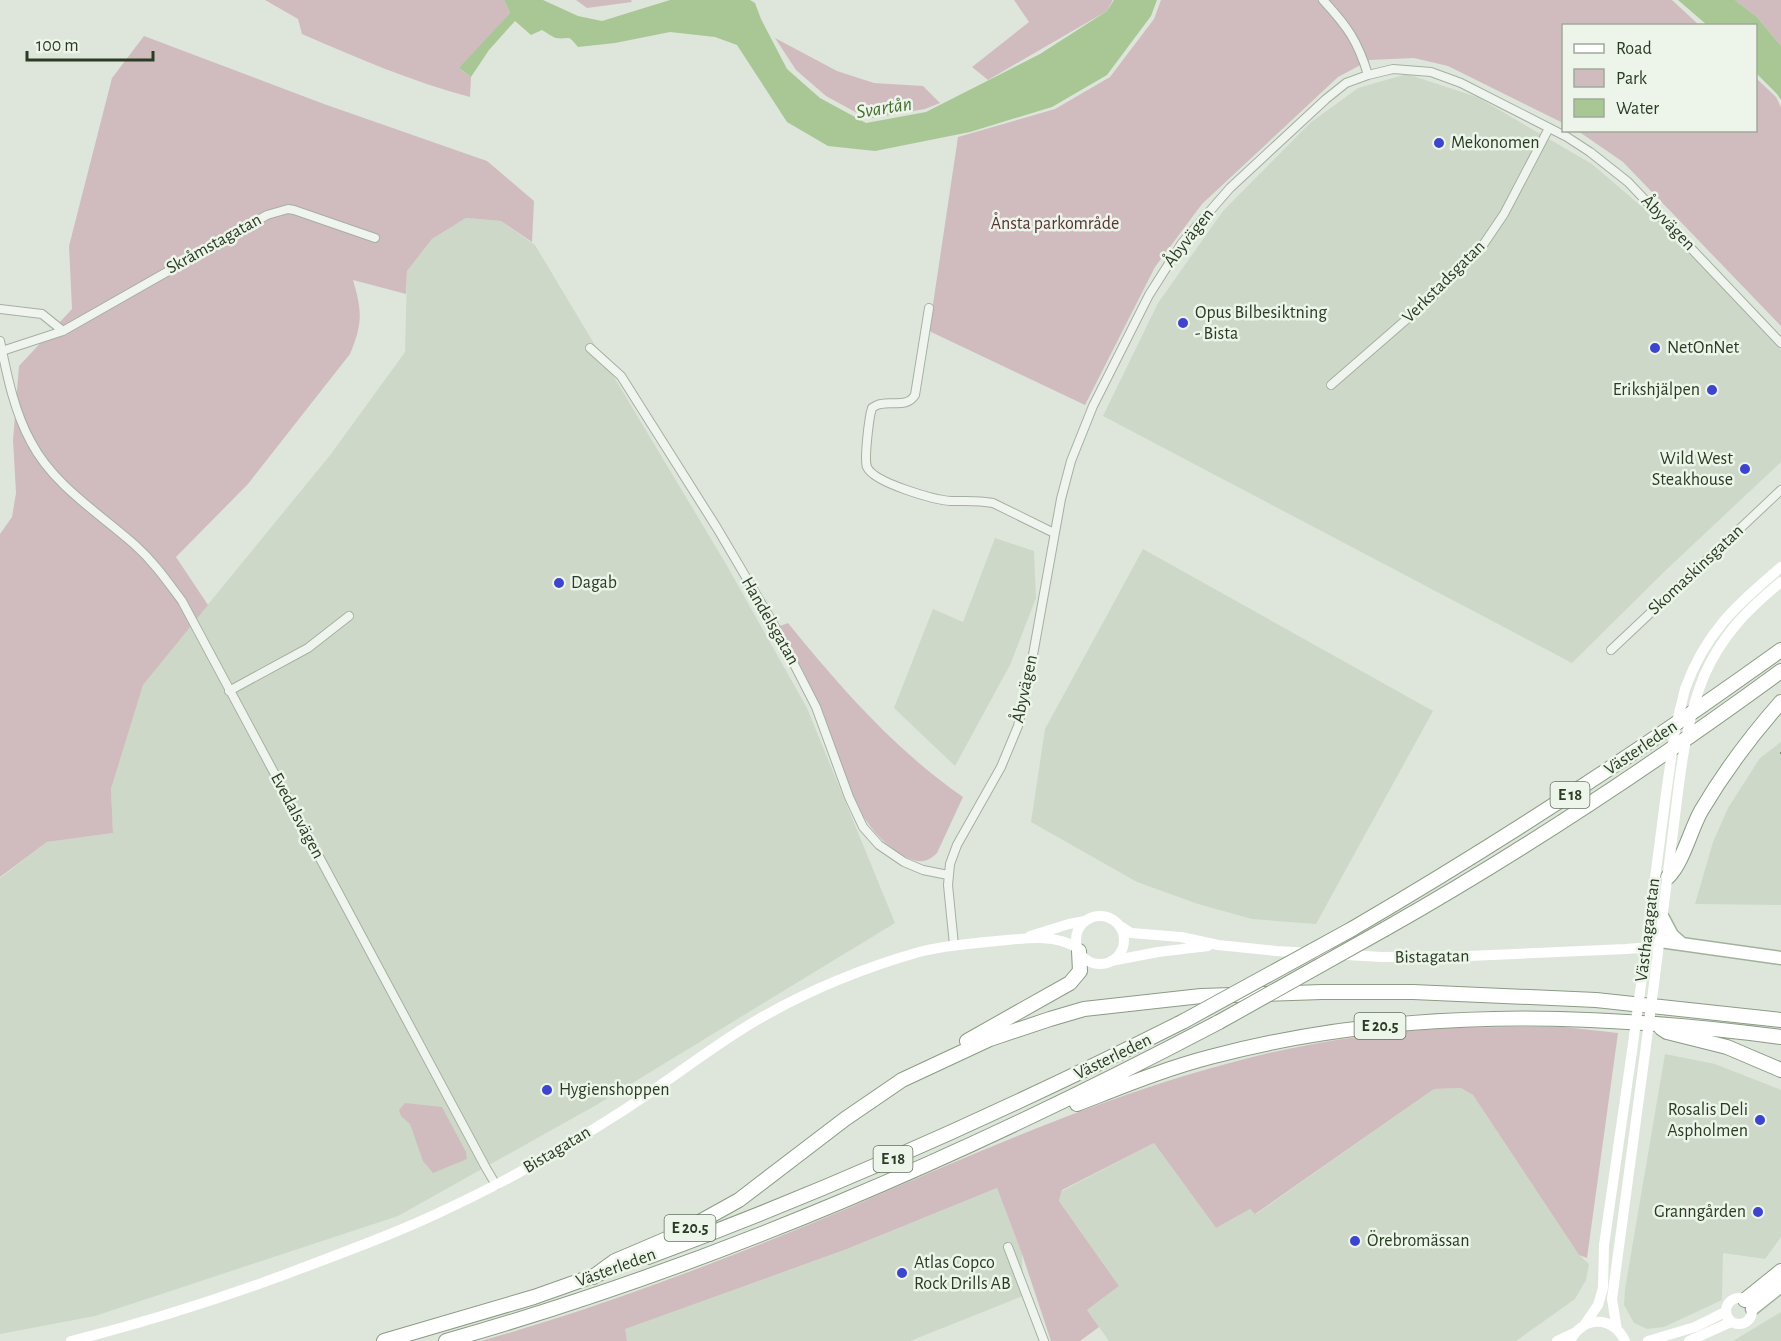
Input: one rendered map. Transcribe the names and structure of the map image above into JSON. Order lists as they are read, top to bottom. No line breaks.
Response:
{"streets":{"highway":["Västerleden","E 18","E 20.5"],"main road":["Västhagagatan","Bistagatan"],"street":["Åbyvägen","Skråmstagatan","Verkstadsgatan","Skomaskinsgatan","Handelsgatan","Evedalsvägen"]},"crossings":[["Åbyvägen","Verkstadsgatan"],["Åbyvägen","Handelsgatan"],["Åbyvägen","Bistagatan"],["Skråmstagatan","Evedalsvägen"],["Västerleden","E 20.5"],["Evedalsvägen","Bistagatan"],["Västhagagatan","Bistagatan"],["Bistagatan","E 20.5"]],"water":["Svartån"],"parks":["Ånsta parkområde"],"places":["Mekonomen","Opus Bilbesiktning - Bista","NetOnNet","Erikshjälpen","Wild West Steakhouse","Dagab","Hygienshoppen","Rosalis Deli Aspholmen","Granngården","Örebromässan","Atlas Copco Rock Drills AB"],"legend":["Road","Park","Water"],"scale_bar":"100 m"}
